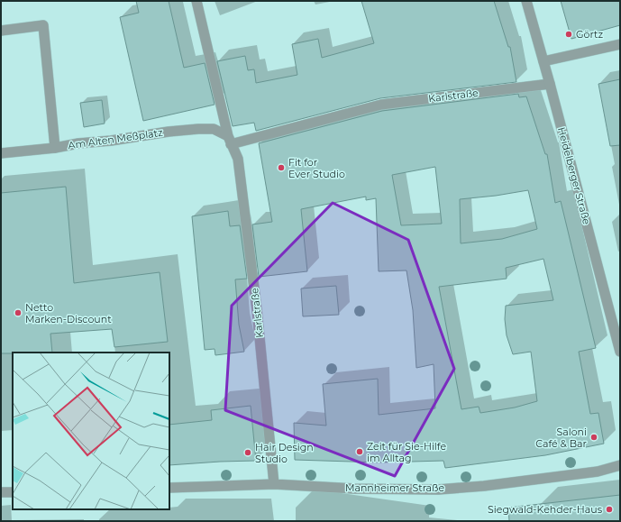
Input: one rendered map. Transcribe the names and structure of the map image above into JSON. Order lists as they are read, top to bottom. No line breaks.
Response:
{"streets":{"street":["Karlstraße","Am Alten Meßplatz","Heidelberger Straße","Mannheimer Straße"]},"crossings":[["Karlstraße","Am Alten Meßplatz"],["Karlstraße","Heidelberger Straße"],["Karlstraße","Mannheimer Straße"]],"places":["Görtz","Fit for Ever Studio","Netto Marken-Discount","Saloni Café & Bar","Zeit für Sie-Hilfe im Alltag","Hair Design Studio","Siegwald-Kehder-Haus"]}
